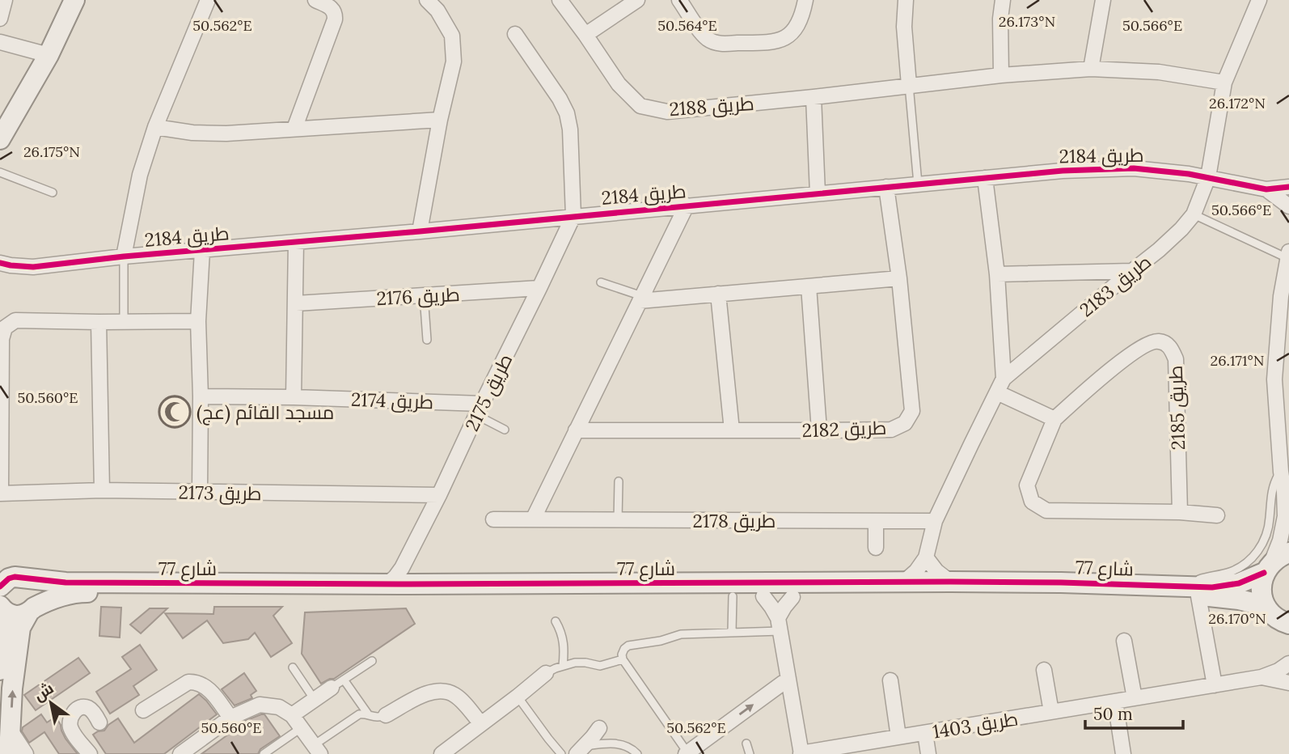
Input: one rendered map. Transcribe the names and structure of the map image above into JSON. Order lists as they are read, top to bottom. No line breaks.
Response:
{"streets":{"street":["طريق 2188","طريق 2184","طريق 2183","طريق 2176","طريق 2175","طريق 2174","طريق 2185","طريق 2182","طريق 2173","طريق 2178","شارع 77","طريق 1403"]},"crossings":[["طريق 2184","طريق 2183"],["طريق 2184","طريق 2175"],["طريق 2184","طريق 2182"],["طريق 2183","طريق 2178"],["طريق 2183","شارع 77"],["طريق 2176","طريق 2175"],["طريق 2175","طريق 2174"],["طريق 2175","طريق 2173"],["طريق 2175","شارع 77"],["شارع 77","طريق 1403"]],"places":{"mosque":["مسجد القائم (عج)"]},"scale_bar":"50 m","north":"top left","coordinates":["26.173°N","50.562°E","50.564°E","50.566°E","26.172°N","26.175°N","26.171°N","50.560°E","26.170°N"]}
